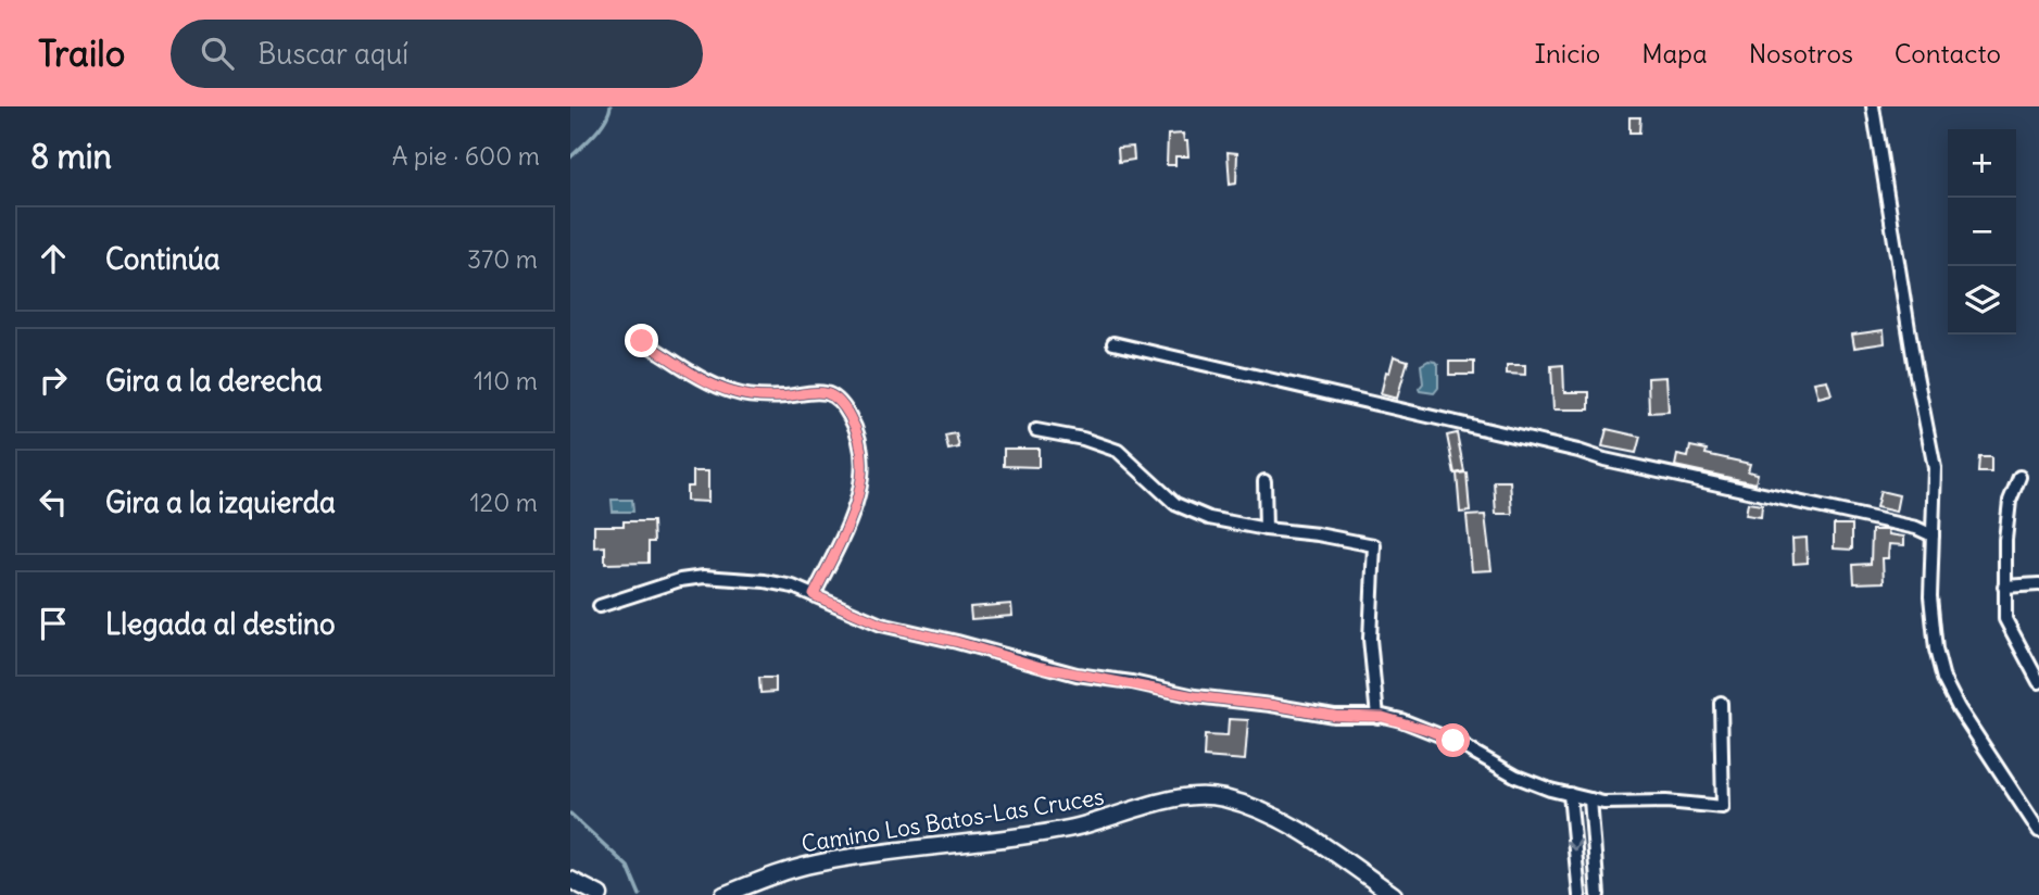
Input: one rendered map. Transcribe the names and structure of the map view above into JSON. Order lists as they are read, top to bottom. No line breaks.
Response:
{"streets":{"street":["Camino Los Batos-Las Cruces"]},"page":{"header":"Trailo","search":"Buscar aquí","nav":["Inicio","Mapa","Nosotros","Contacto"],"heading":["8 min","A pie · 600 m"],"map_buttons":["+","−"],"list":[["Continúa","370 m"],["Gira a la derecha","110 m"],["Gira a la izquierda","120 m"],"Llegada al destino"]}}
